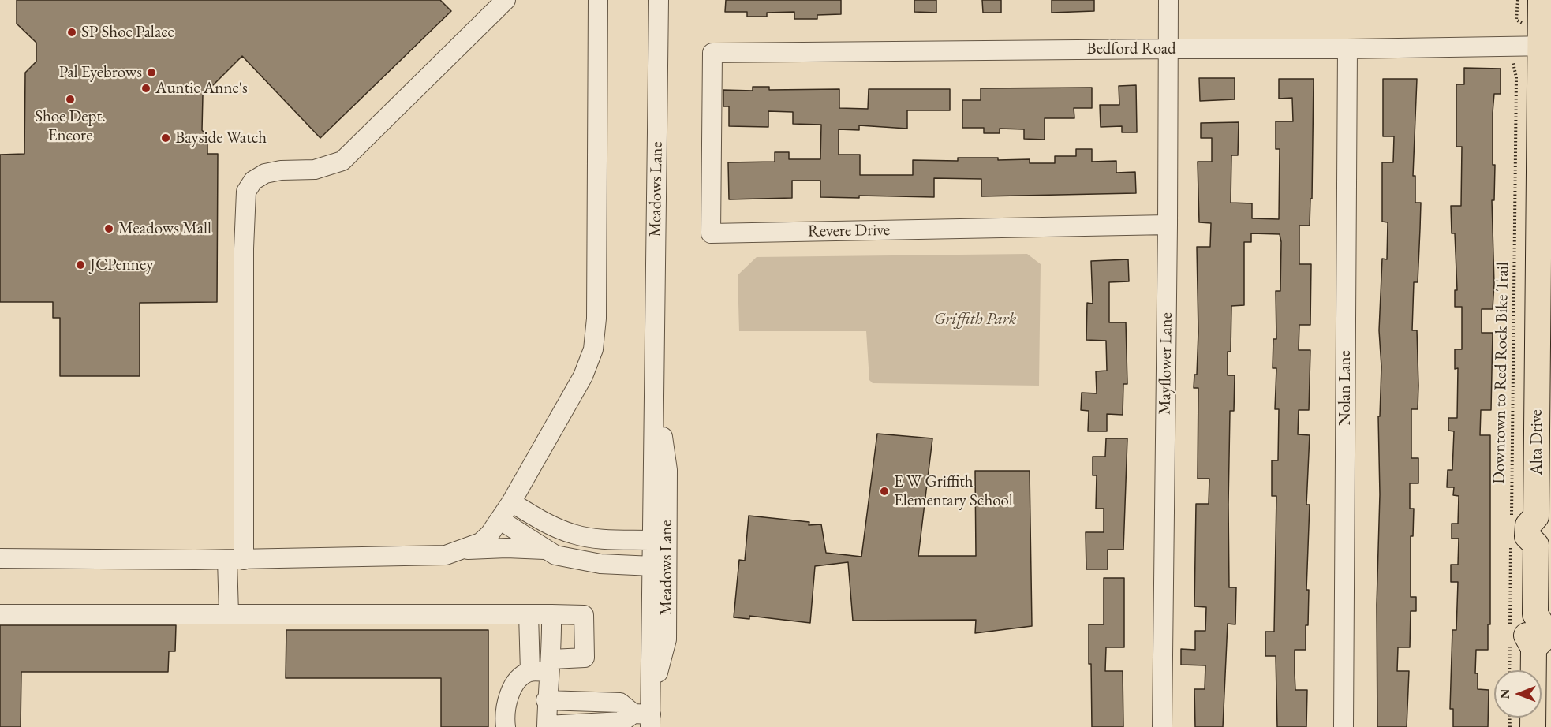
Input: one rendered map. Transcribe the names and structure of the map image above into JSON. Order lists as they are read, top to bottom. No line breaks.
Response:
{"streets":{"main road":["Alta Drive"],"street":["Bedford Road","Meadows Lane","Revere Drive","Mayflower Lane","Nolan Lane"],"path":["Downtown to Red Rock Bike Trail"]},"crossings":[["Bedford Road","Revere Drive"],["Bedford Road","Mayflower Lane"],["Bedford Road","Nolan Lane"],["Bedford Road","Alta Drive"],["Revere Drive","Mayflower Lane"]],"parks":["Griffith Park"],"places":["SP Shoe Palace","Pal Eyebrows","Auntie Anne's","Shoe Dept. Encore","Bayside Watch","Meadows Mall","JCPenney","E W Griffith Elementary School"],"north":"left"}
